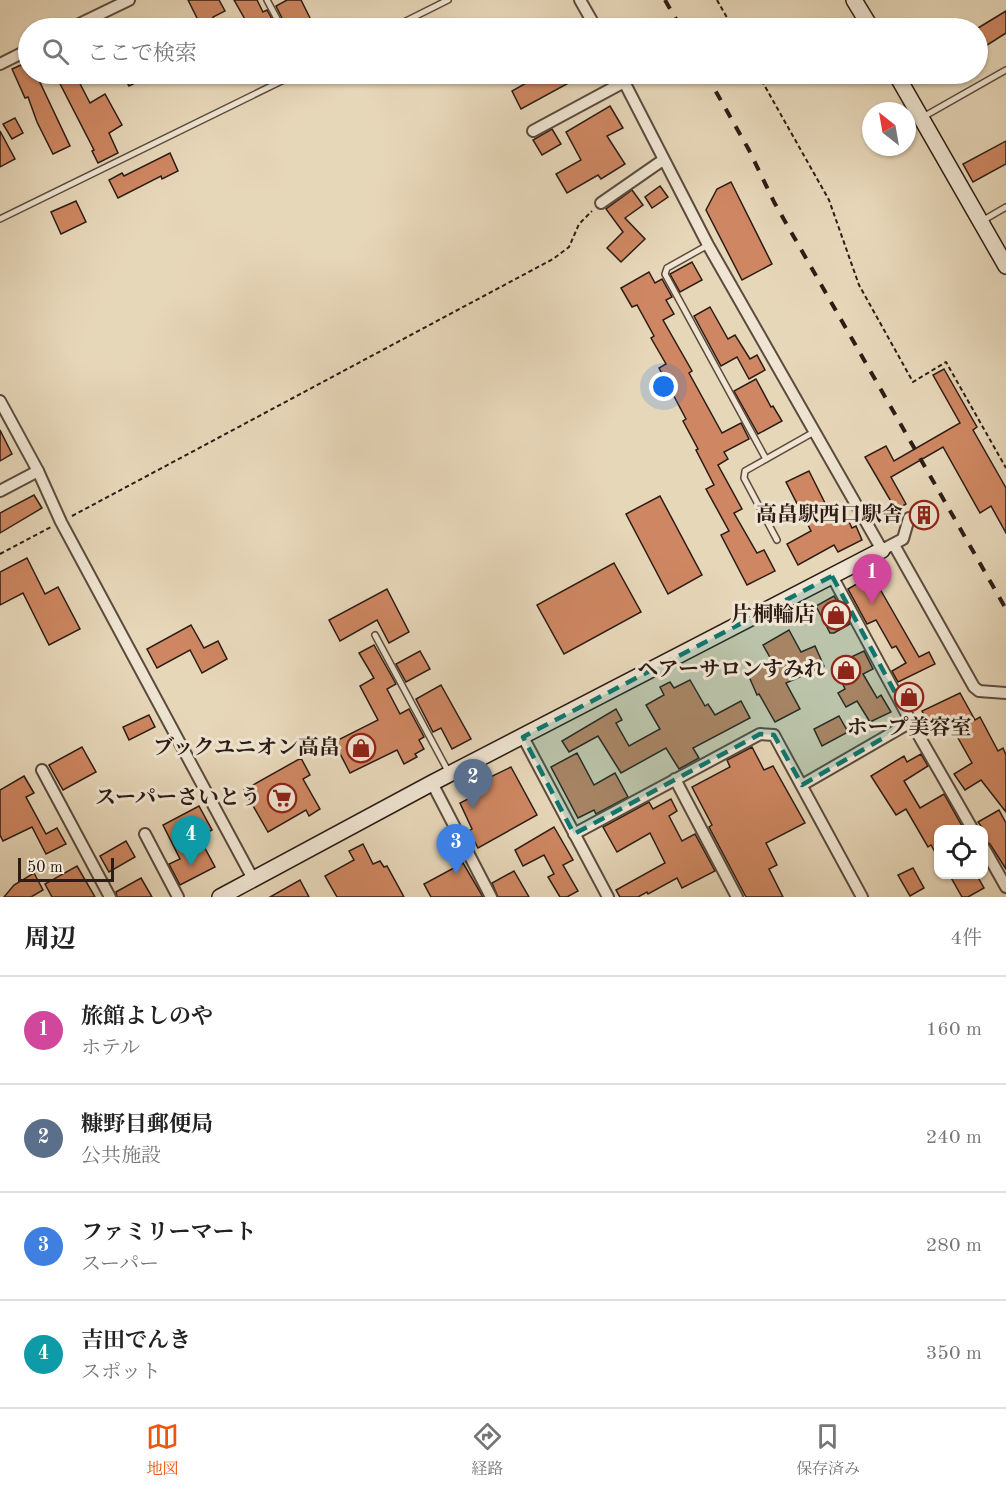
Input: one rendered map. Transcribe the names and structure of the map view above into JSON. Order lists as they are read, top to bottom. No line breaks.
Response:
{"places":{"building":["高畠駅西口駅舎"],"shop":["片桐輪店","ヘアーサロンすみれ","ホープ美容室","ブックユニオン高畠"],"supermarket":["スーパーさいとう"]},"scale_bar":"50 m","north":"top left","page":{"search":"ここで検索","pins":["1","2","4","3"],"scale":"50 m","heading":["周辺","4件"],"list":[{"mark":"1","name":"旅館よしのや","note":"ホテル","value":"160 m"},{"mark":"2","name":"糠野目郵便局","note":"公共施設","value":"240 m"},{"mark":"3","name":"ファミリーマート","note":"スーパー","value":"280 m"},{"mark":"4","name":"吉田でんき","note":"スポット","value":"350 m"}],"nav":["地図","経路","保存済み"]}}
